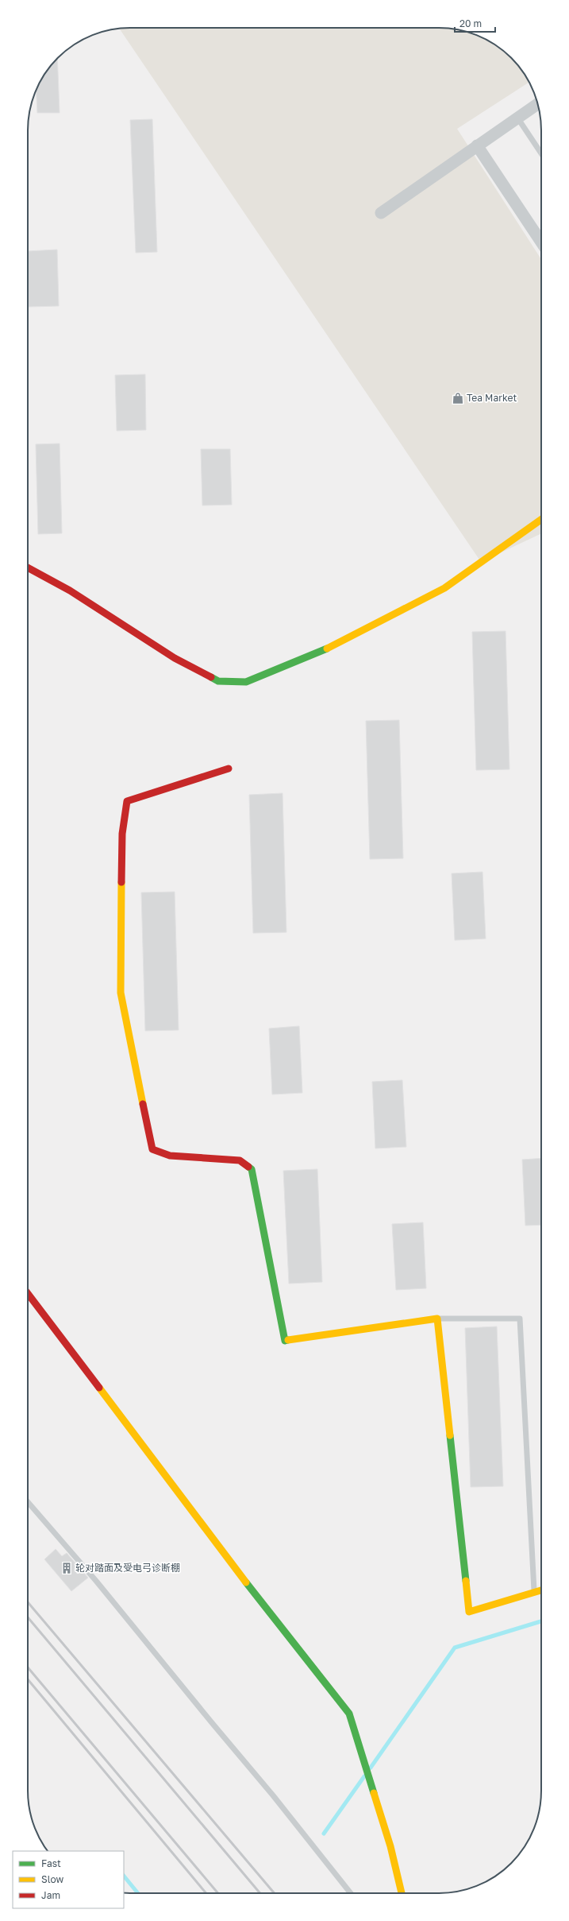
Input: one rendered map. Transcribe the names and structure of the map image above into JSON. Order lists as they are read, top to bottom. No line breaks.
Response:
{"places":{"shop":["Tea Market"],"building":["轮对踏面及受电弓诊断棚"]},"legend":["Fast","Slow","Jam"],"scale_bar":"20 m"}
